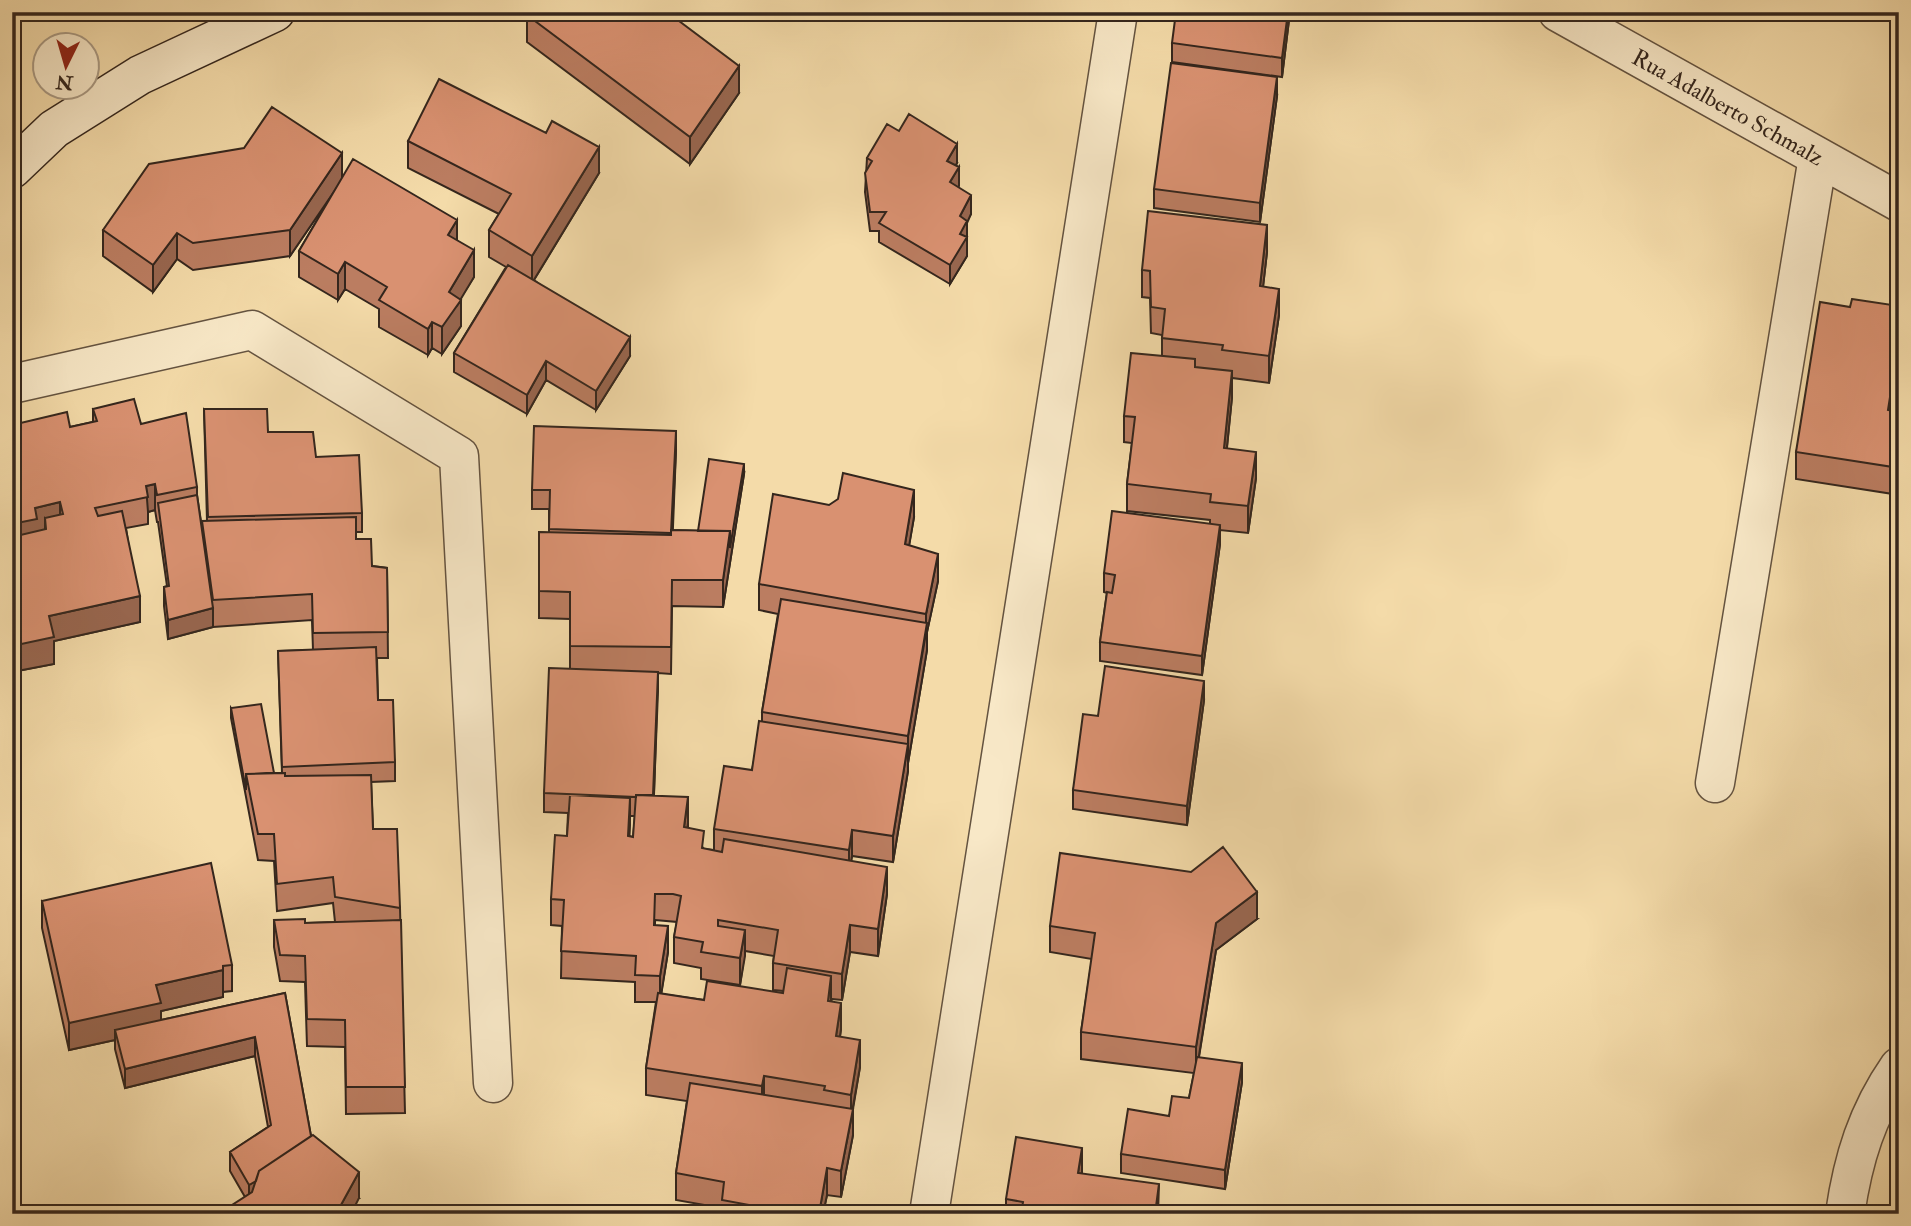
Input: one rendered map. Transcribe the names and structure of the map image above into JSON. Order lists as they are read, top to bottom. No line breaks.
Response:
{"streets":{"street":["Rua Adalberto Schmalz"]},"north":"bottom"}
